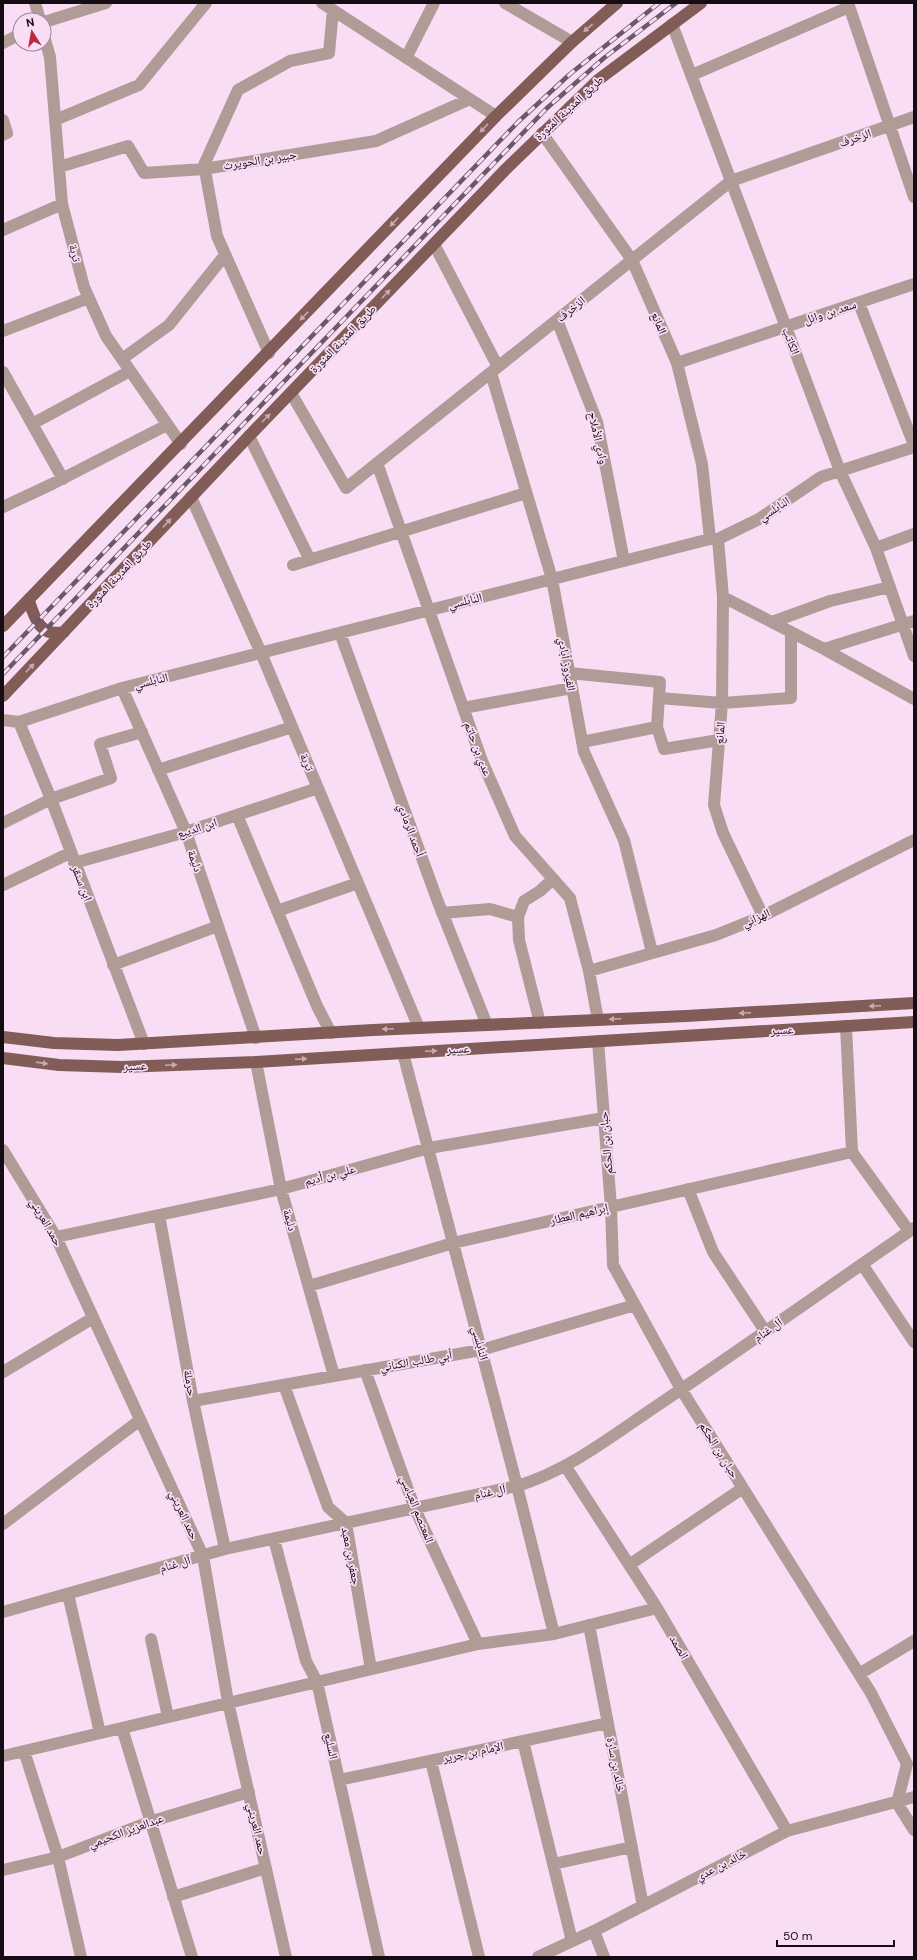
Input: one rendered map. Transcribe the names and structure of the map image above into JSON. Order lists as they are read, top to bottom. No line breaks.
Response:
{"streets":{"main road":["طريق المدينة المنورة","عسير"],"street":["الزخرف","جبير بن الحويرث","تربة","سعد بن وائل","المانع","الكاتب","وادي الأملاح","النابلسي","الفيروز آبادي","عدي بن حاتم","ابن الديبع","أحمد الرمادي","دليمة","ابن سنقر","الهزاني","حبان بن الحكم","علي بن أديم","إبراهيم العطار","حمد العريني","آل غنام","أبي طالب الكناني","حرملة","المعتصم العباسي","جعفر بن معبد","الصمد","السليع","الإمام بن جرير","خالد بن سارة","عبدالعزيز الكحيمي","خالد بن عدي"]},"crossings":[["طريق المدينة المنورة","الزخرف"],["طريق المدينة المنورة","تربة"],["طريق المدينة المنورة","المانع"],["طريق المدينة المنورة","الكاتب"],["طريق المدينة المنورة","الفيروز آبادي"],["الزخرف","المانع"],["الزخرف","الكاتب"],["الزخرف","وادي الأملاح"],["الزخرف","الفيروز آبادي"],["الزخرف","عدي بن حاتم"],["جبير بن الحويرث","تربة"],["تربة","النابلسي"],["تربة","ابن الديبع"],["تربة","عسير"],["سعد بن وائل","المانع"],["سعد بن وائل","الكاتب"],["المانع","النابلسي"],["المانع","الهزاني"],["الكاتب","النابلسي"],["وادي الأملاح","النابلسي"],["النابلسي","الفيروز آبادي"],["النابلسي","عدي بن حاتم"],["النابلسي","أحمد الرمادي"],["النابلسي","دليمة"],["النابلسي","ابن سنقر"],["النابلسي","عسير"],["النابلسي","علي بن أديم"],["النابلسي","إبراهيم العطار"],["النابلسي","آل غنام"],["النابلسي","أبي طالب الكناني"],["الفيروز آبادي","الهزاني"],["عدي بن حاتم","الهزاني"],["عدي بن حاتم","عسير"],["ابن الديبع","دليمة"],["ابن الديبع","ابن سنقر"],["أحمد الرمادي","عسير"],["دليمة","عسير"],["دليمة","علي بن أديم"],["دليمة","إبراهيم العطار"],["دليمة","أبي طالب الكناني"],["ابن سنقر","عسير"],["عسير","حبان بن الحكم"],["حبان بن الحكم","علي بن أديم"],["حبان بن الحكم","إبراهيم العطار"],["حبان بن الحكم","آل غنام"],["حبان بن الحكم","أبي طالب الكناني"],["حبان بن الحكم","خالد بن عدي"],["علي بن أديم","حمد العريني"],["علي بن أديم","حرملة"],["حمد العريني","آل غنام"],["حمد العريني","عبدالعزيز الكحيمي"],["آل غنام","حرملة"],["آل غنام","المعتصم العباسي"],["آل غنام","جعفر بن معبد"],["آل غنام","الصمد"],["آل غنام","السليع"],["أبي طالب الكناني","حرملة"],["أبي طالب الكناني","المعتصم العباسي"],["أبي طالب الكناني","جعفر بن معبد"],["الصمد","خالد بن عدي"],["السليع","الإمام بن جرير"],["الإمام بن جرير","خالد بن سارة"],["خالد بن سارة","خالد بن عدي"]],"scale_bar":"50 m","north":"top"}
